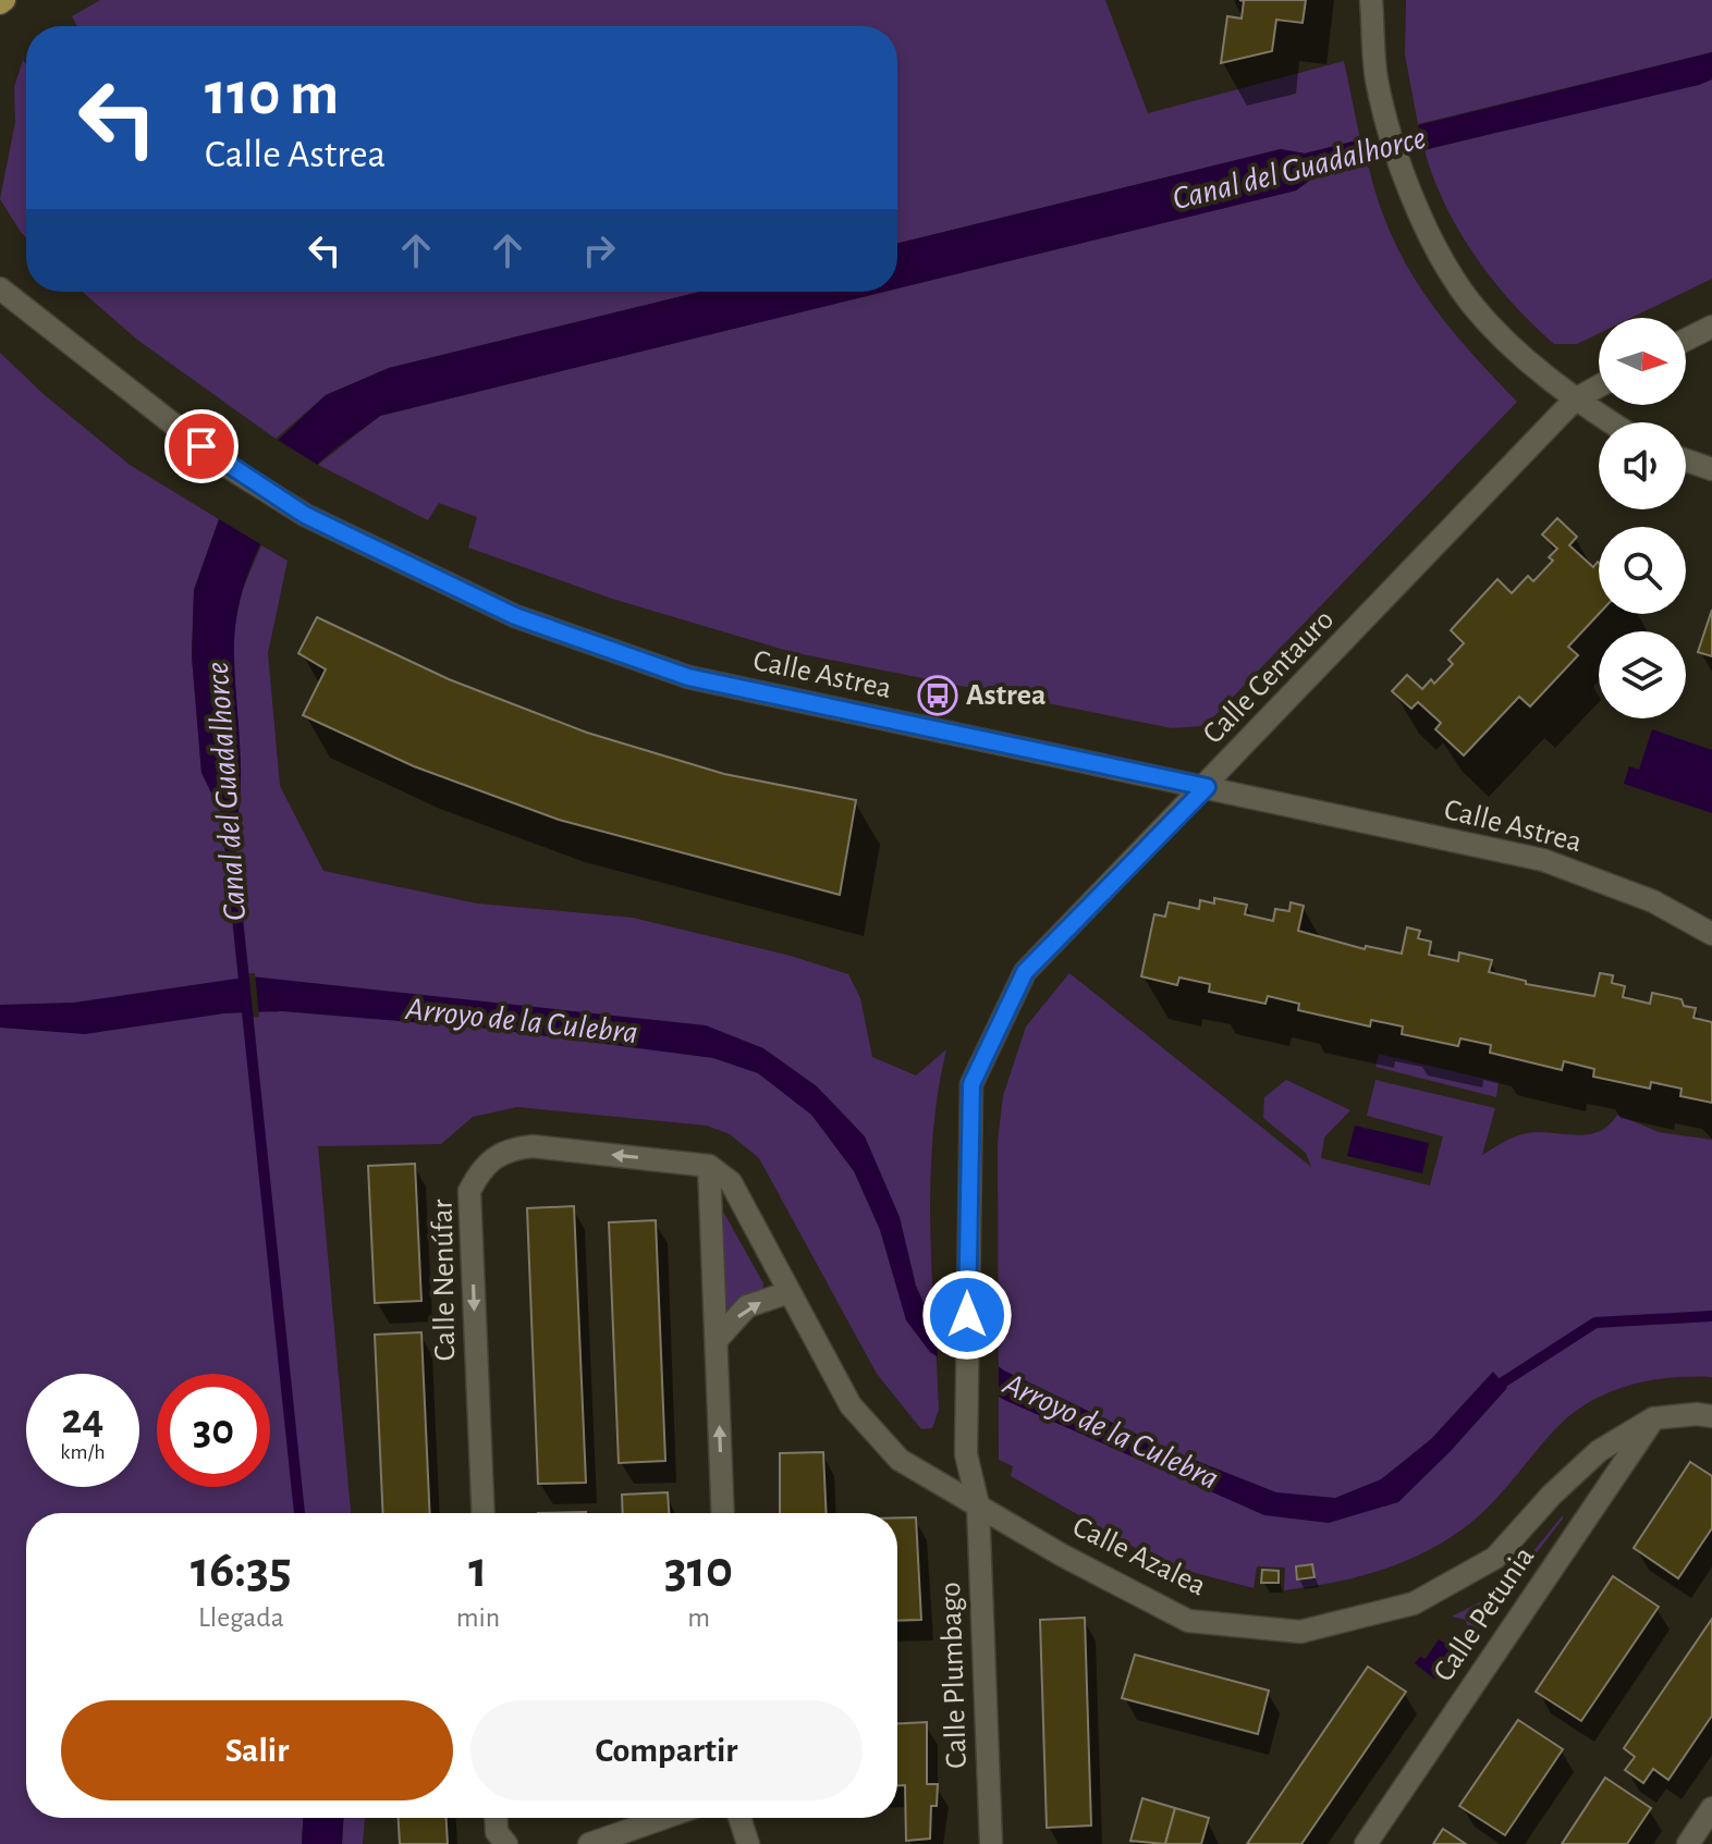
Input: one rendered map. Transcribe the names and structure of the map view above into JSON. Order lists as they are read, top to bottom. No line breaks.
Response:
{"streets":{"street":["Calle Astrea","Calle Centauro","Calle Nenúfar","Calle Azalea","Calle Petunia","Calle Plumbago"]},"crossings":[["Calle Astrea","Calle Centauro"],["Calle Centauro","Calle Azalea"],["Calle Centauro","Calle Plumbago"],["Calle Nenúfar","Calle Azalea"],["Calle Azalea","Calle Petunia"],["Calle Azalea","Calle Plumbago"]],"water":["Canal del Guadalhorce","Arroyo de la Culebra"],"places":{"bus stop":["Astrea"]},"north":"right","page":{"turn":["110 m","Calle Astrea"],"speed":"24 km/h","limit":"30","eta":["16:35","Llegada","1","min","310","m"],"buttons":["Salir","Compartir"]}}
